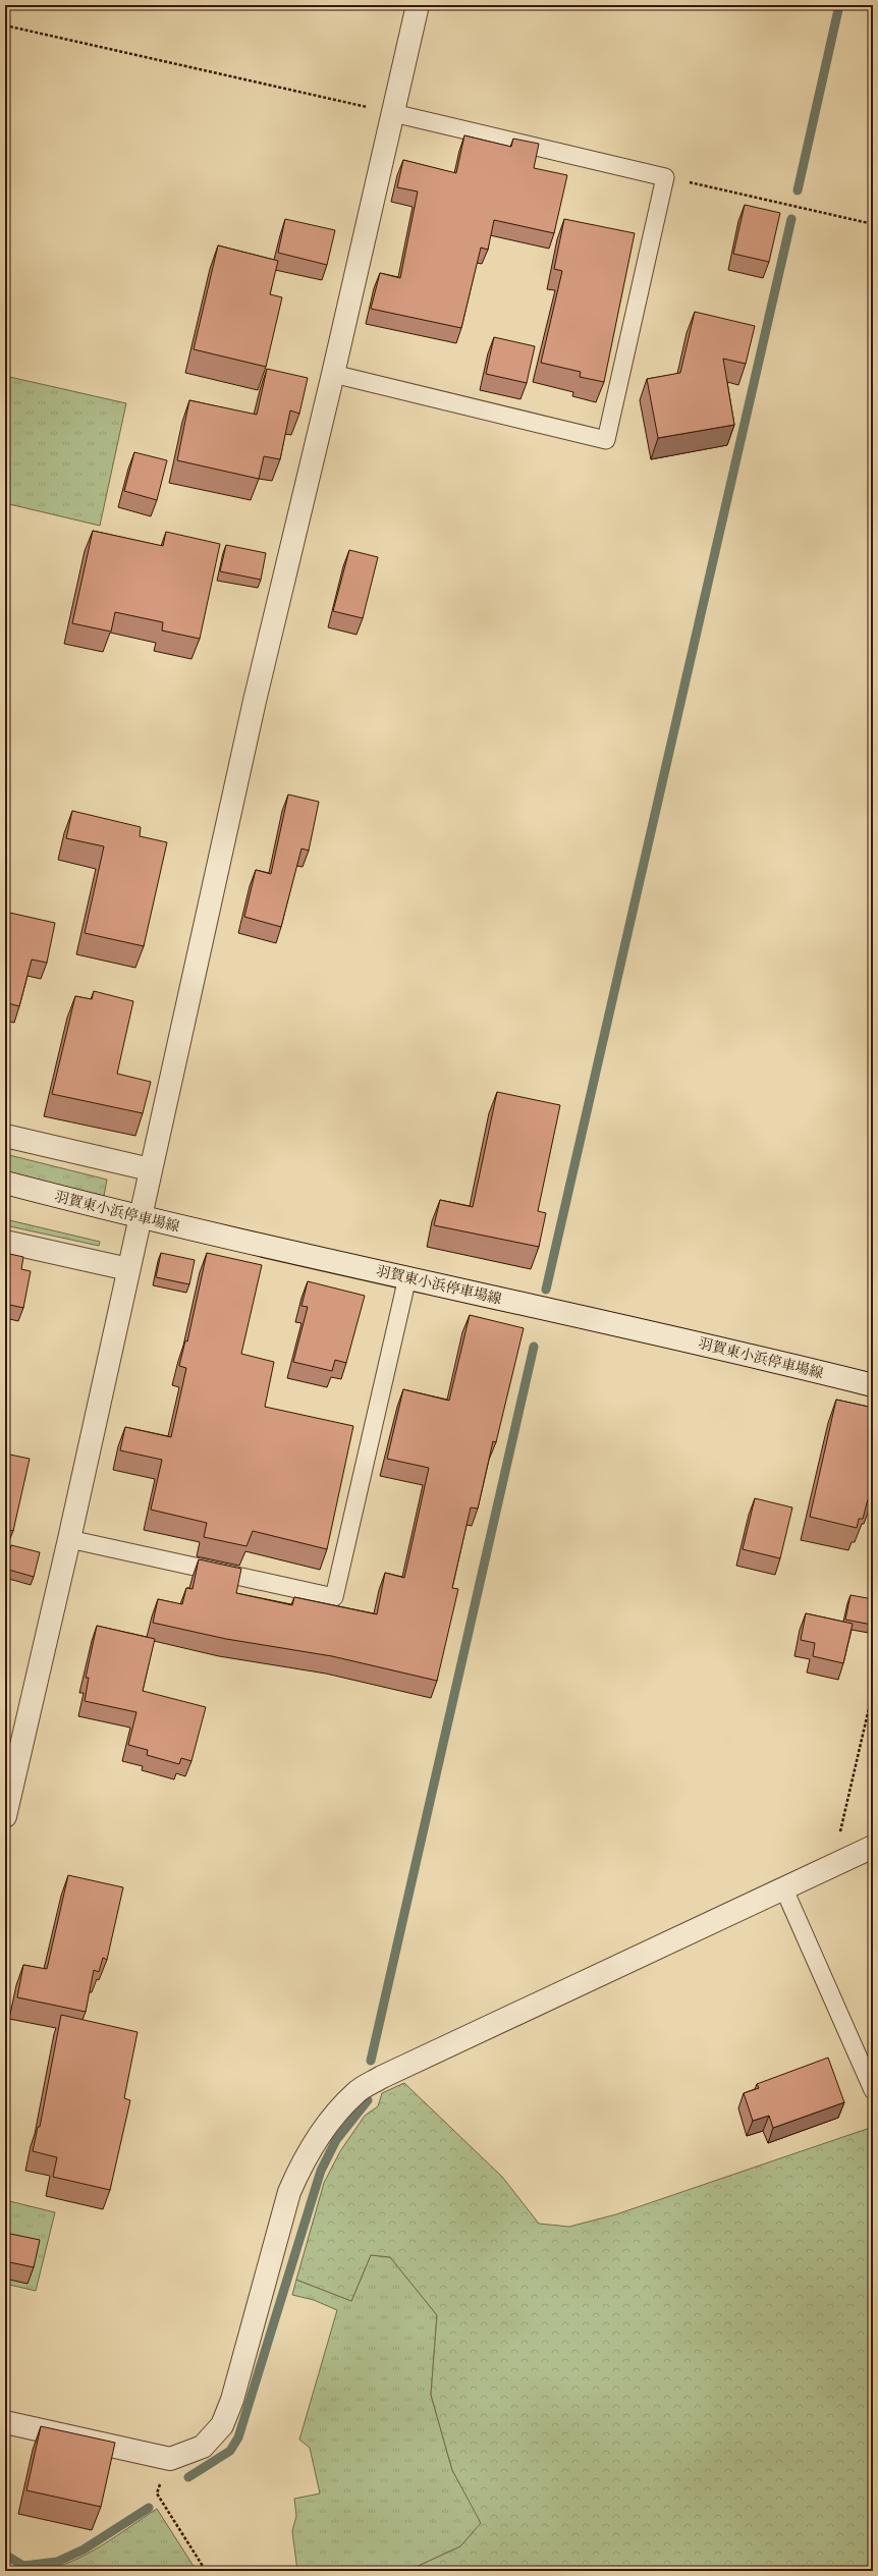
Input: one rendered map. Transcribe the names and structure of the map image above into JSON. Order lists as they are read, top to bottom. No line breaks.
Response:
{"streets":{"street":["羽賀東小浜停車場線"]}}
